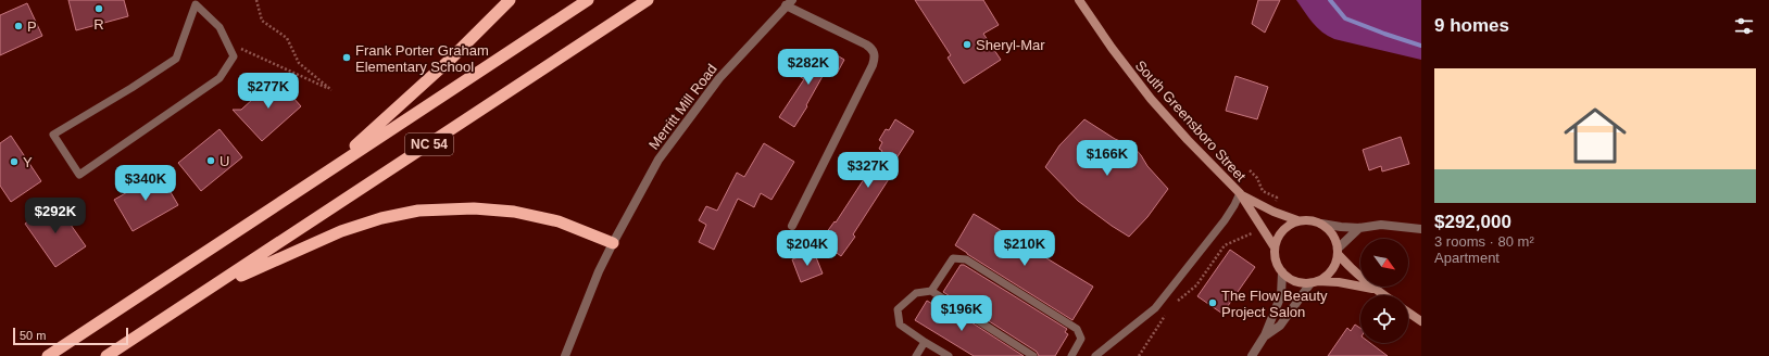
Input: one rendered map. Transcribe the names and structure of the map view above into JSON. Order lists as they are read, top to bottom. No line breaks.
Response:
{"streets":{"highway":["NC 54"],"main road":["South Greensboro Street"],"street":["Merritt Mill Road"]},"places":["R","P","Sheryl-Mar","Frank Porter Graham Elementary School","U","Y","The Flow Beauty Project Salon"],"scale_bar":"50 m","north":"bottom right","page":{"heading":"9 homes","price":["$282K","$277K","$166K","$327K","$340K","$292K","$204K","$210K","$196K"],"list":[{"name":"$292,000","note":"3 rooms · 80 m² · Apartment"}],"scale":"50 m"}}
